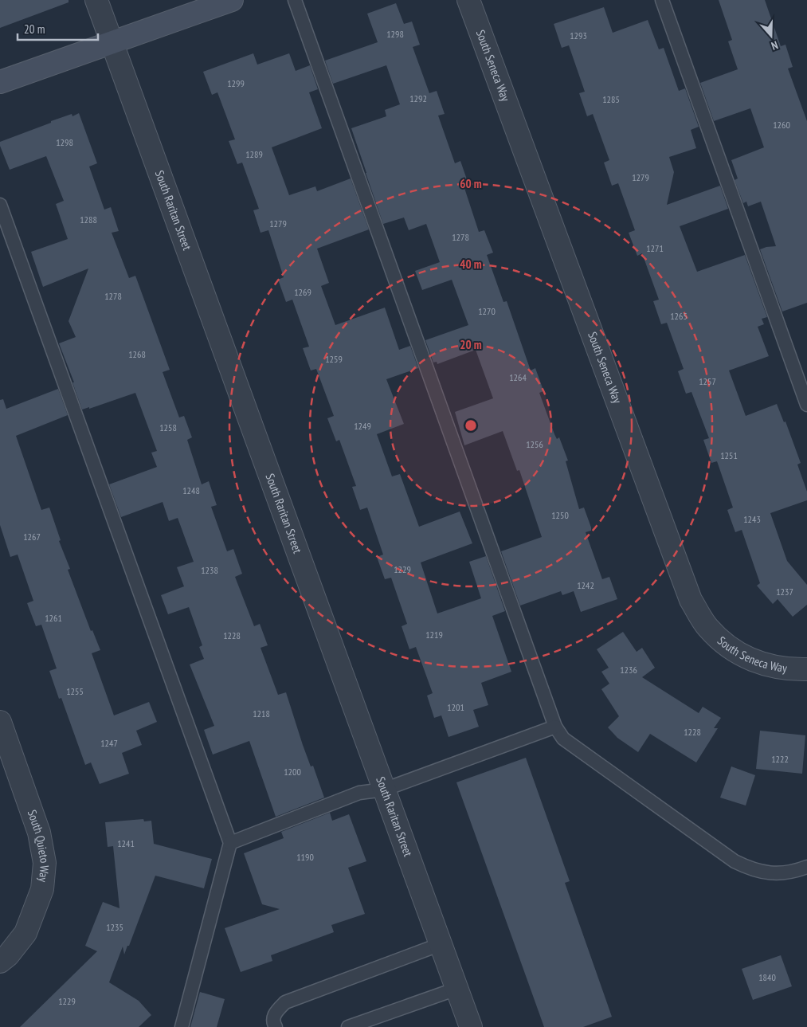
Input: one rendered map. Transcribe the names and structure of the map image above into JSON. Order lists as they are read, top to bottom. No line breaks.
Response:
{"streets":{"street":["South Seneca Way","South Raritan Street","South Quieto Way"]},"house_numbers":["1298","1293","1299","1292","1285","1260","1298","1289","1279","1288","1279","1278","1271","1269","1278","1270","1265","1268","1259","1264","1257","1249","1258","1256","1251","1248","1250","1243","1267","1229","1238","1242","1237","1261","1219","1228","1236","1255","1201","1218","1228","1247","1222","1200","1241","1190","1235","1840","1229"],"scale_bar":"20 m","north":"bottom","rings":["60 m","40 m","20 m"]}
